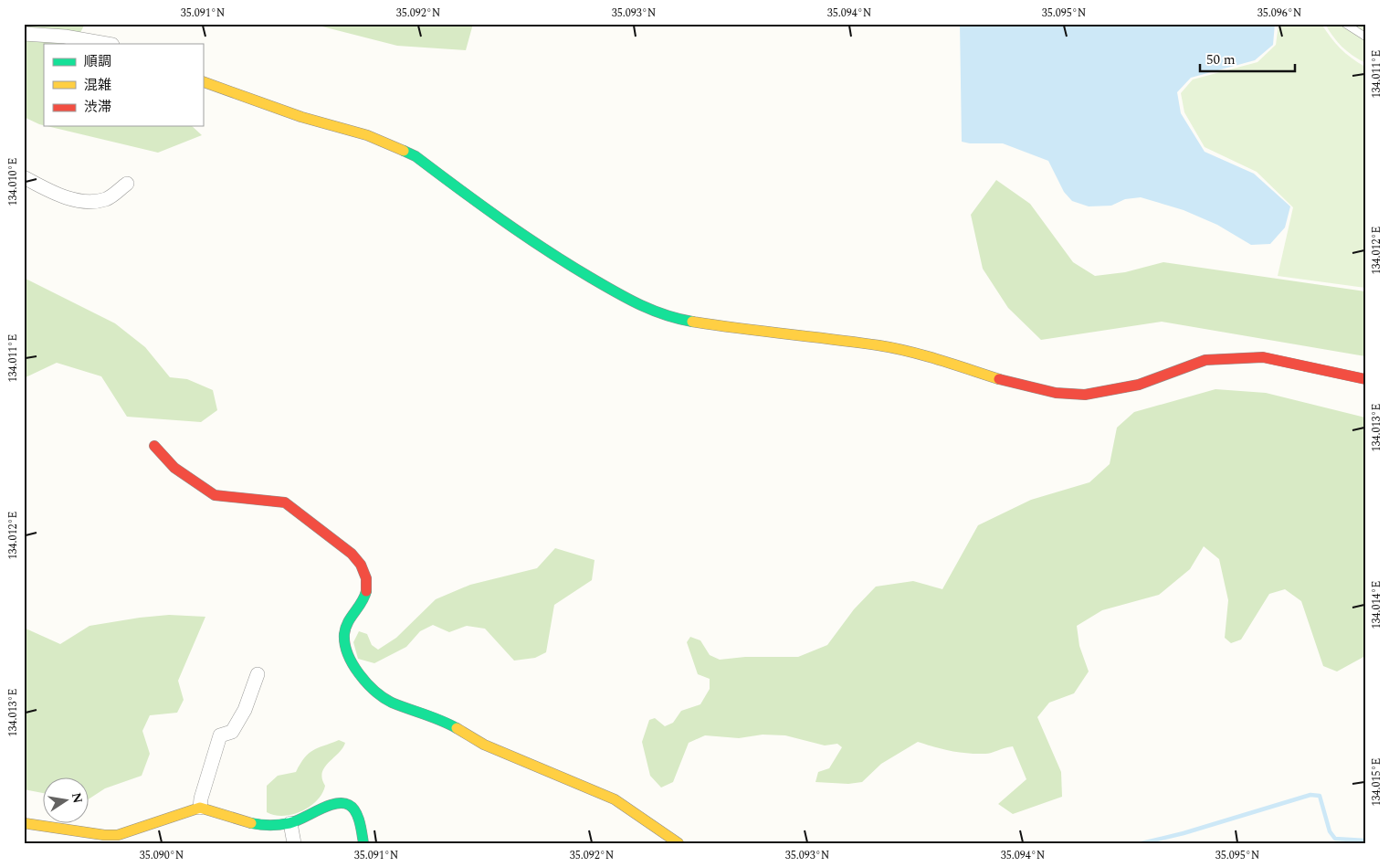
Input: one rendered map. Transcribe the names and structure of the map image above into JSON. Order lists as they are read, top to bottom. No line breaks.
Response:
{"legend":["順調","混雑","渋滞"],"scale_bar":"50 m","north":"right","coordinates":["35.091°N","35.092°N","35.093°N","35.094°N","35.095°N","35.096°N","134.011°E","134.010°E","134.012°E","134.013°E","134.014°E","134.015°E","35.090°N"]}
